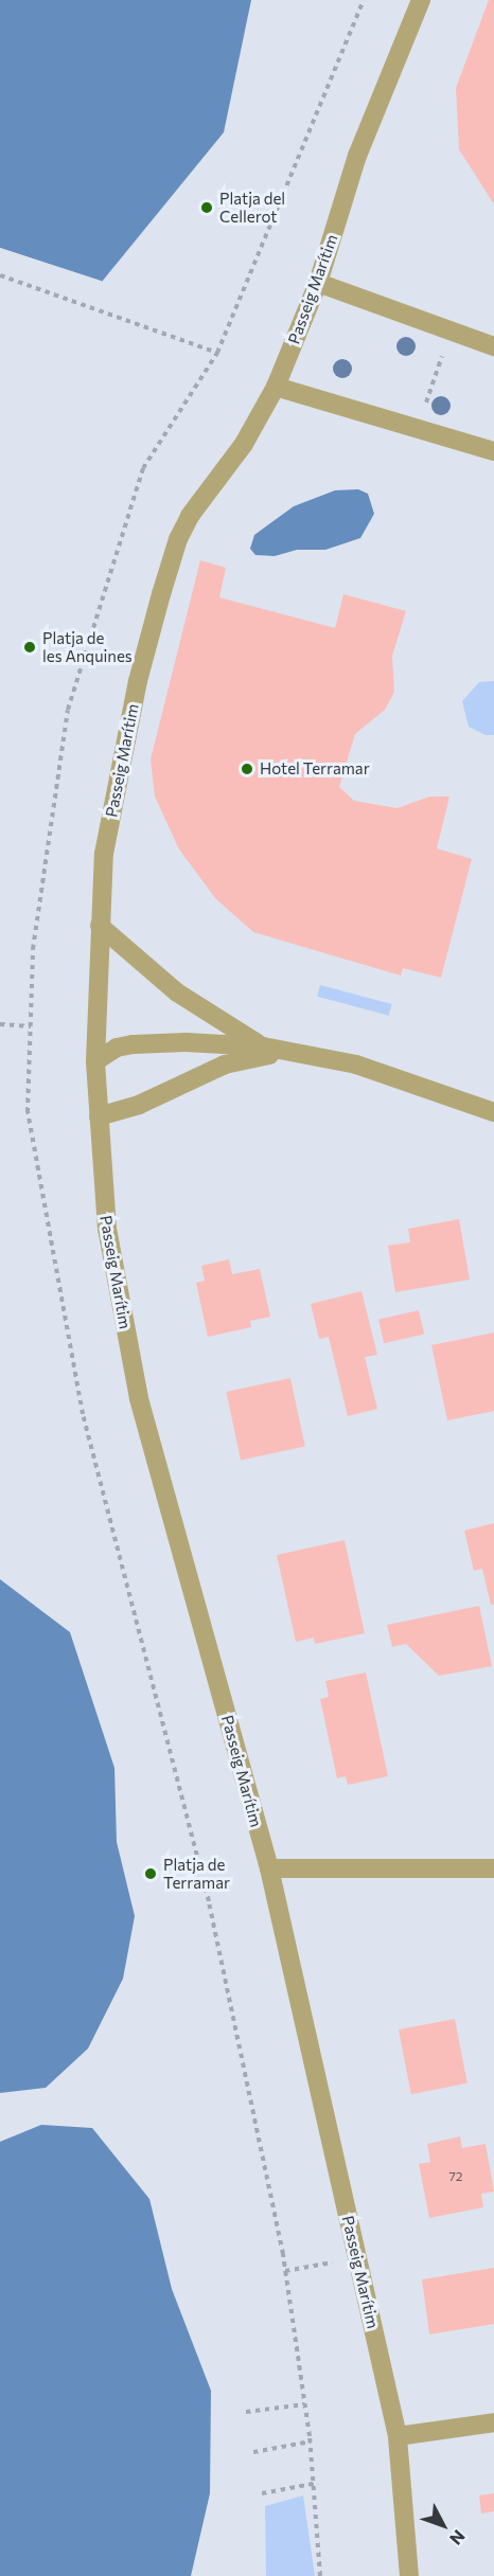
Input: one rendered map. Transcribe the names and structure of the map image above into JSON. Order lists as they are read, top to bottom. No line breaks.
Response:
{"streets":{"street":["Passeig Marítim"]},"places":["Platja del Cellerot","Platja de les Anquines","Hotel Terramar","Platja de Terramar"],"house_numbers":["72"],"north":"bottom right"}
